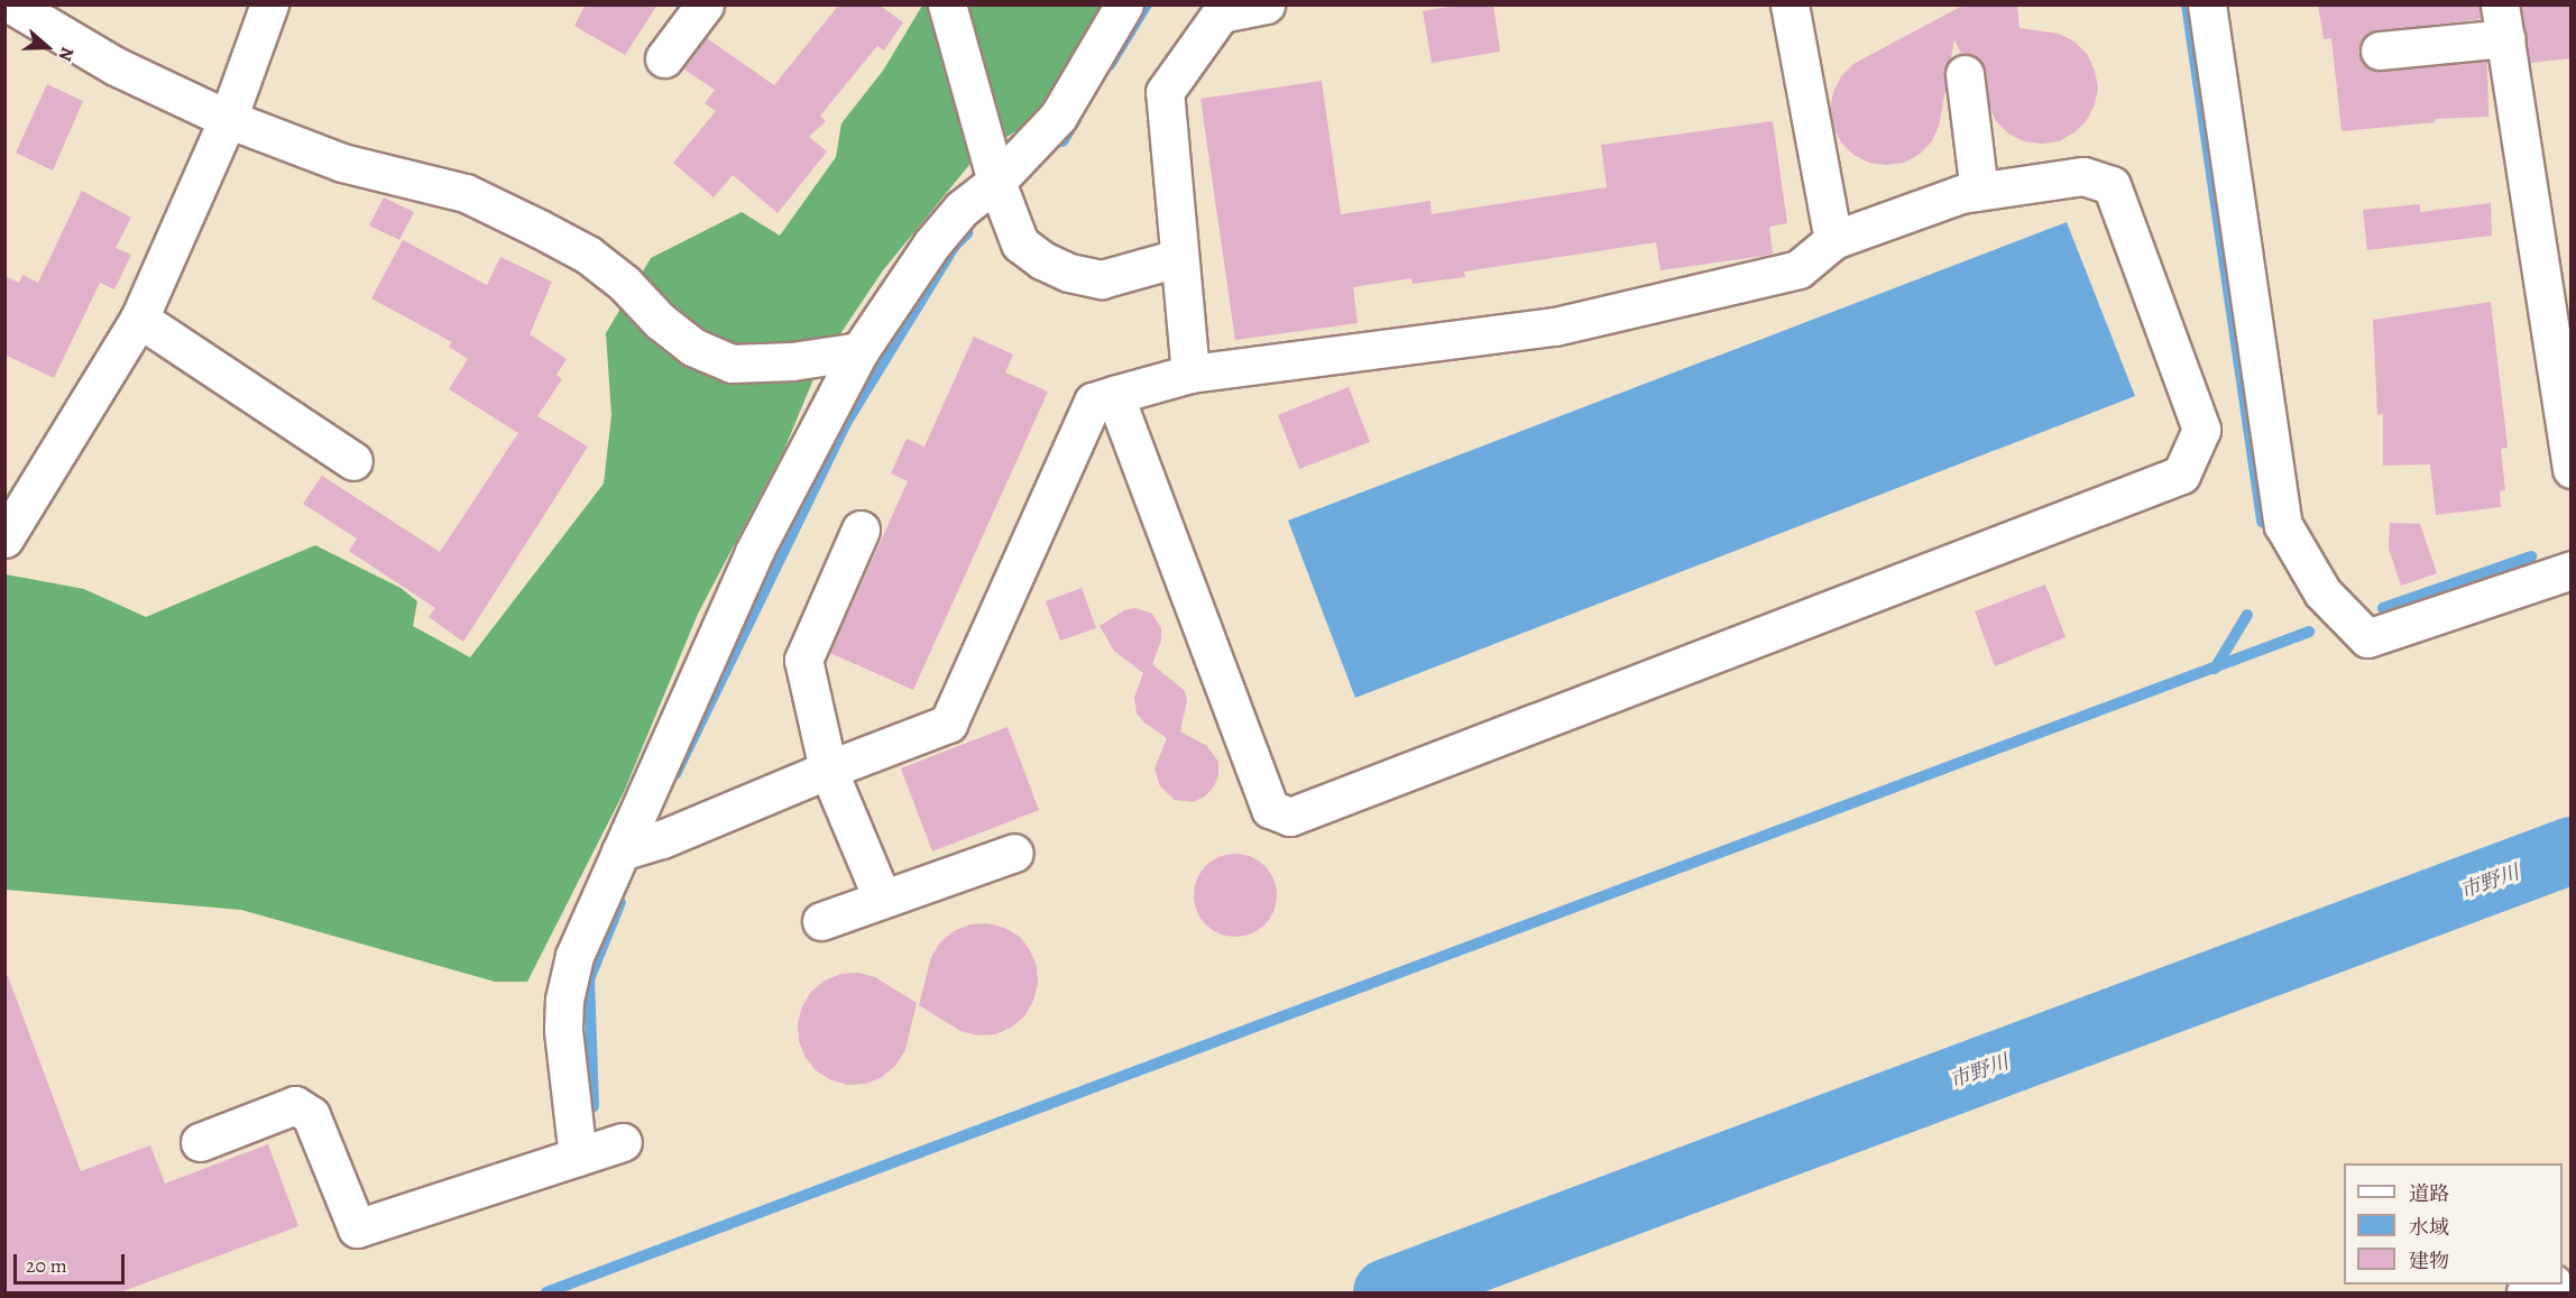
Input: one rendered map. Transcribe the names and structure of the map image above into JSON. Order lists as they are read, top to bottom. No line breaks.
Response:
{"water":["市野川"],"legend":["道路","水域","建物"],"scale_bar":"20 m","north":"right"}
